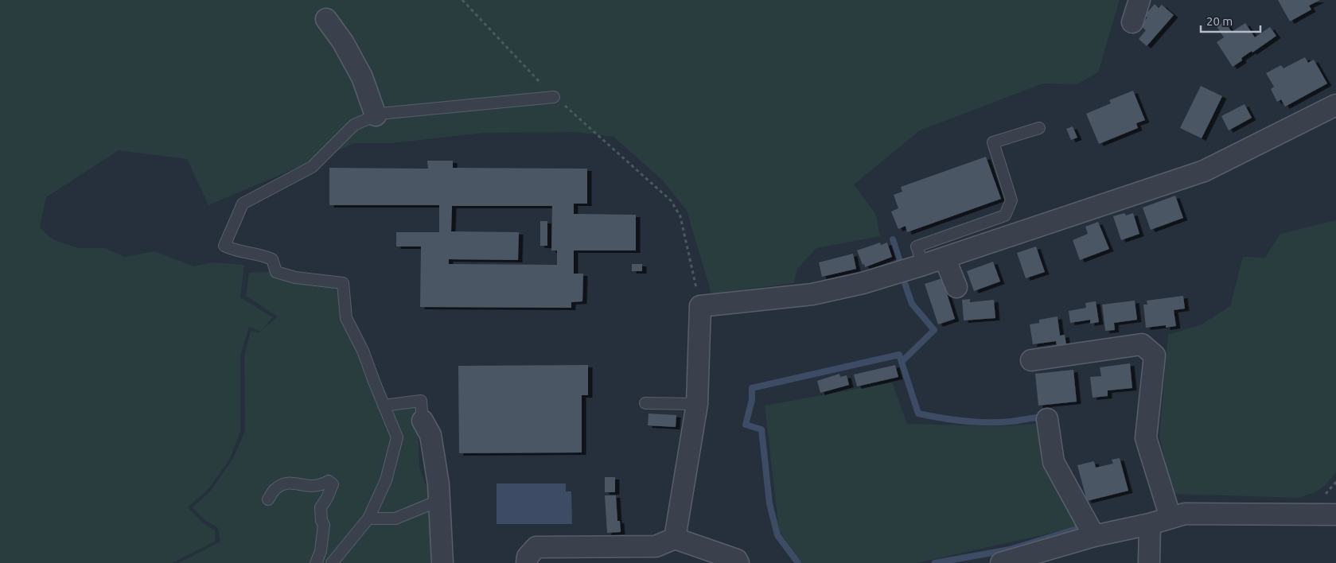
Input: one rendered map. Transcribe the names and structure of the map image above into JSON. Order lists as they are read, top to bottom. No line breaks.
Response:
{"scale_bar":"20 m"}
